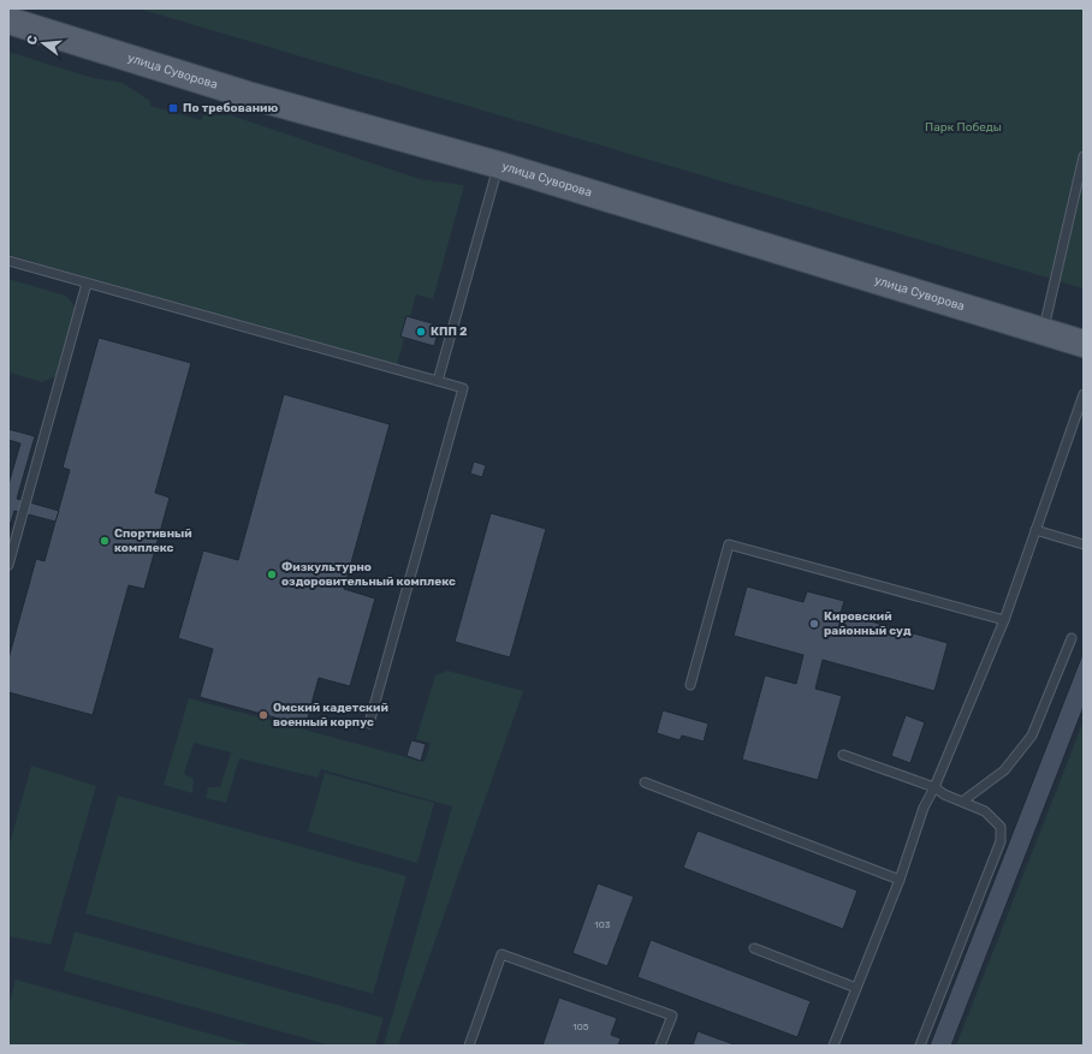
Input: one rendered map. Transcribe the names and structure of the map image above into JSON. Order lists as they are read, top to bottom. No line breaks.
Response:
{"streets":{"main road":["улица Суворова"]},"parks":["Парк Победы"],"places":{"transit":["По требованию"],"other":["КПП 2","Спортивный комплекс","Физкультурно оздоровительный комплекс","Кировский районный суд","Омский кадетский военный корпус"]},"house_numbers":["103","105"],"north":"left"}
